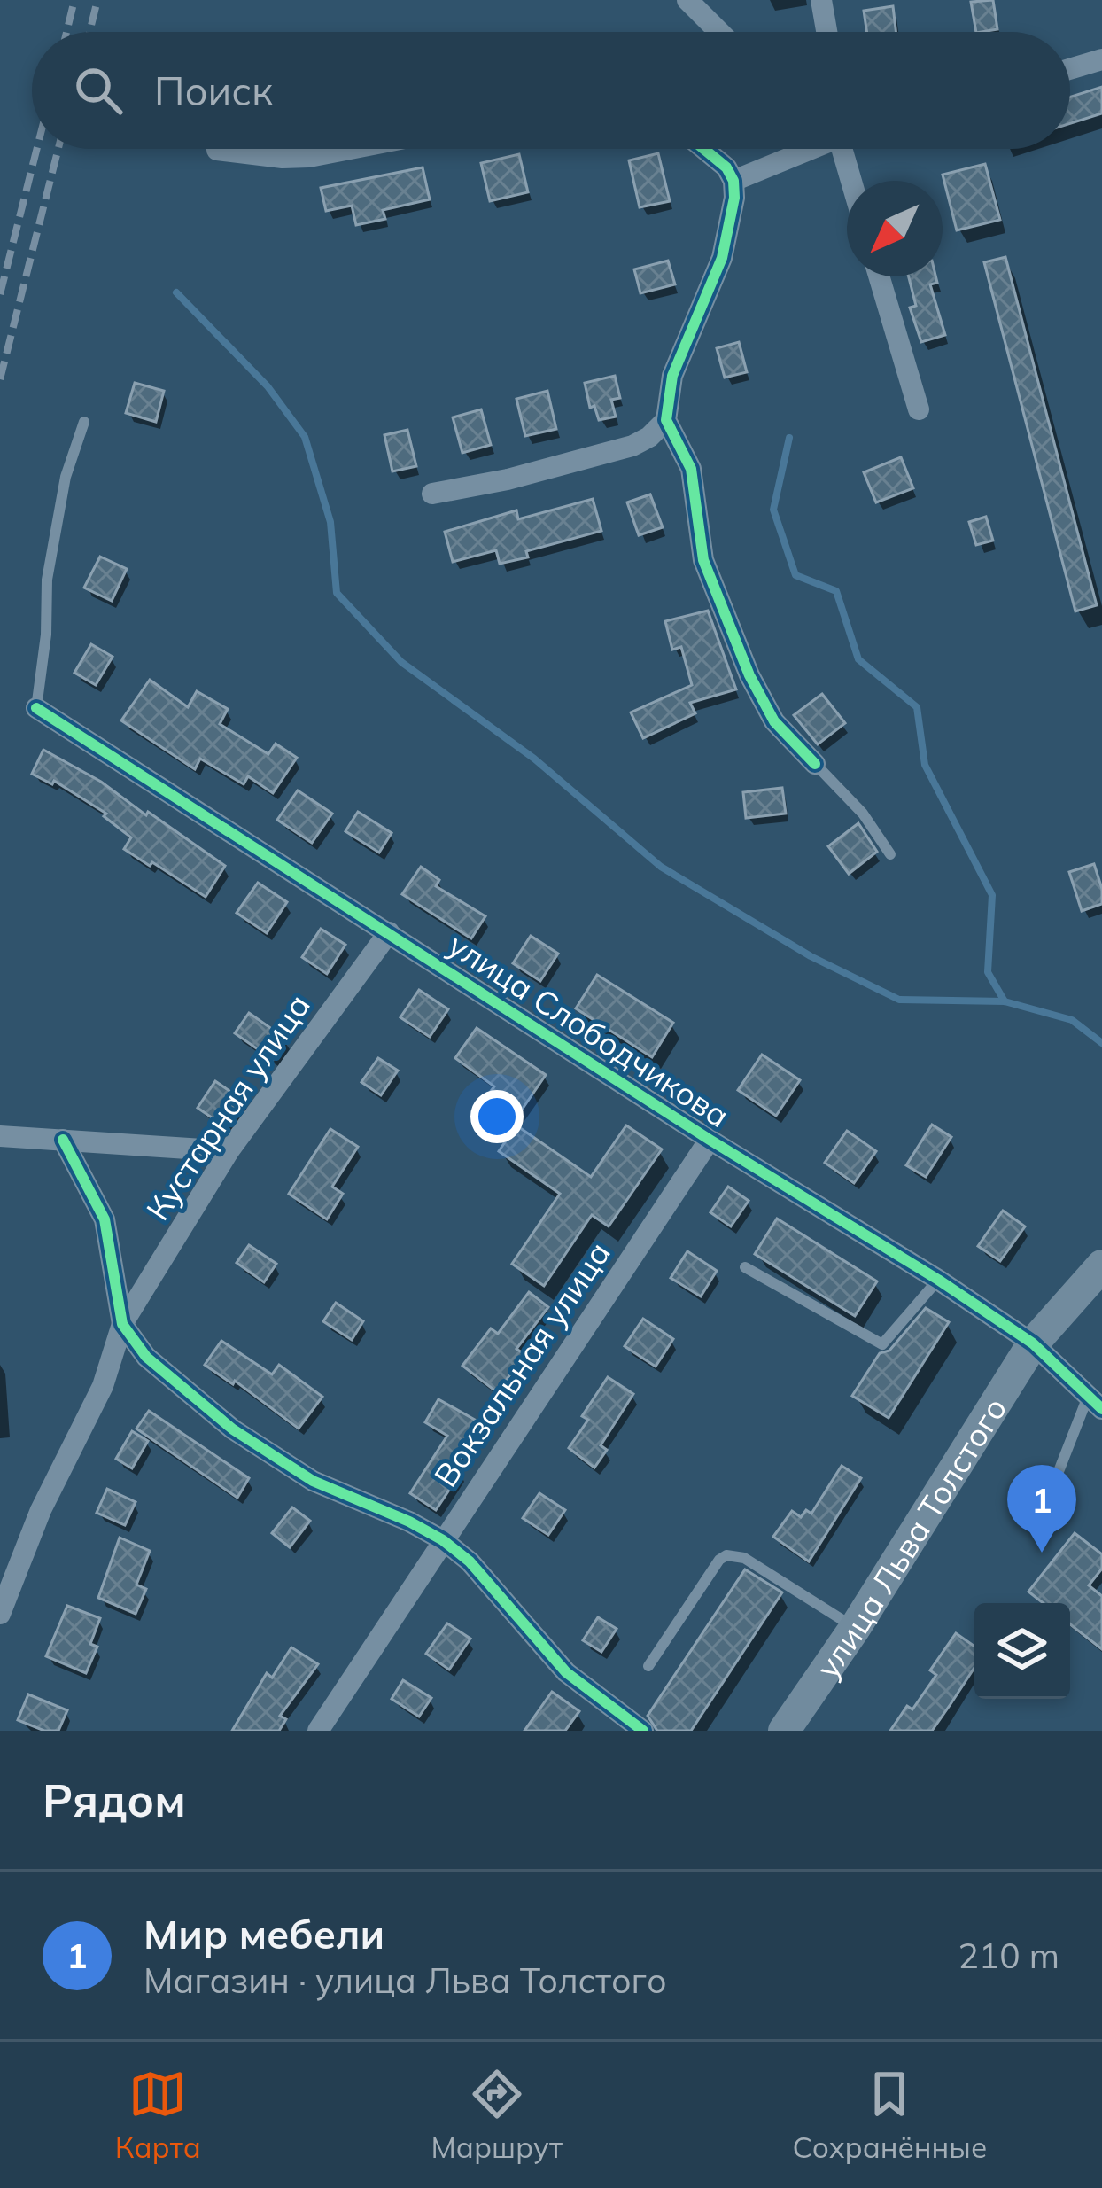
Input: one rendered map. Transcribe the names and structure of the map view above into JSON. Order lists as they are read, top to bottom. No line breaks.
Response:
{"streets":{"main road":["улица Льва Толстого"],"street":["улица Слободчикова","Кустарная улица","Вокзальная улица"]},"crossings":[["улица Слободчикова","Кустарная улица"],["улица Слободчикова","Вокзальная улица"],["улица Слободчикова","улица Льва Толстого"]],"north":"bottom left","page":{"search":"Поиск","pins":"1","heading":"Рядом","list":[{"mark":"1","name":"Мир мебели","note":"Магазин · улица Льва Толстого","value":"210 m"}],"nav":["Карта","Маршрут","Сохранённые"]}}
